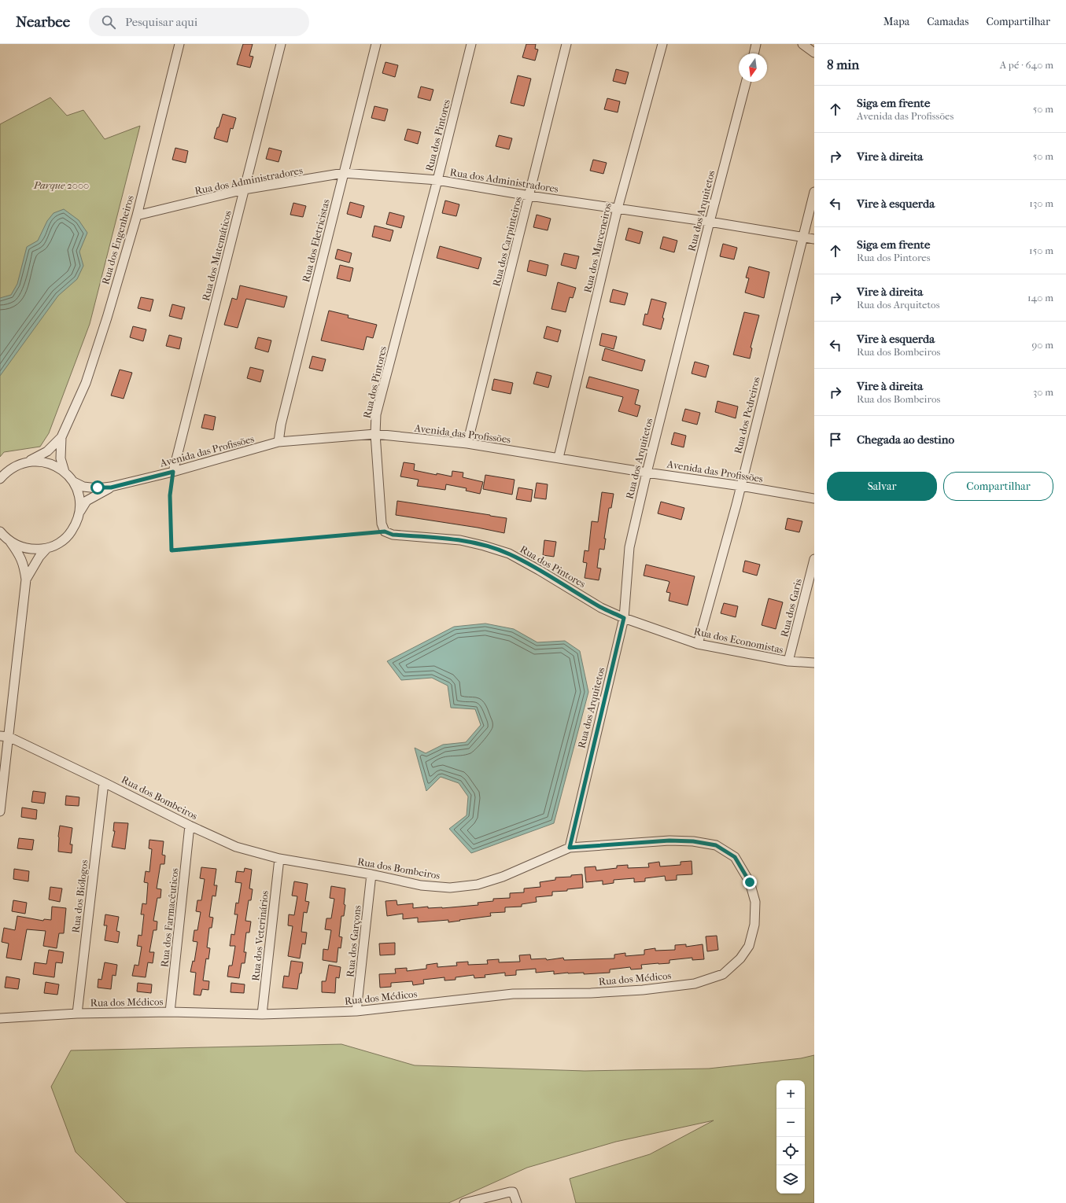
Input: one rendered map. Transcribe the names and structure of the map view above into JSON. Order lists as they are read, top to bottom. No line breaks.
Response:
{"streets":{"street":["Rua dos Pintores","Rua dos Administradores","Rua dos Arquitetos","Rua dos Engenheiros","Rua dos Eletricistas","Rua dos Carpinteiros","Rua dos Marceneiros","Rua dos Matemáticos","Rua dos Pedreiros","Avenida das Profissões","Rua dos Garis","Rua dos Economistas","Rua dos Bombeiros","Rua dos Biólogos","Rua dos Farmacêuticos","Rua dos Veterinários","Rua dos Garçons","Rua dos Médicos"]},"crossings":[["Rua dos Pintores","Rua dos Administradores"],["Rua dos Pintores","Rua dos Arquitetos"],["Rua dos Pintores","Avenida das Profissões"],["Rua dos Pintores","Rua dos Economistas"],["Rua dos Administradores","Rua dos Arquitetos"],["Rua dos Administradores","Rua dos Engenheiros"],["Rua dos Administradores","Rua dos Eletricistas"],["Rua dos Administradores","Rua dos Carpinteiros"],["Rua dos Administradores","Rua dos Marceneiros"],["Rua dos Administradores","Rua dos Matemáticos"],["Rua dos Administradores","Rua dos Pedreiros"],["Rua dos Arquitetos","Avenida das Profissões"],["Rua dos Arquitetos","Rua dos Economistas"],["Rua dos Arquitetos","Rua dos Bombeiros"],["Rua dos Eletricistas","Avenida das Profissões"],["Rua dos Carpinteiros","Avenida das Profissões"],["Rua dos Marceneiros","Avenida das Profissões"],["Rua dos Matemáticos","Avenida das Profissões"],["Rua dos Pedreiros","Avenida das Profissões"],["Rua dos Pedreiros","Rua dos Economistas"],["Rua dos Garis","Rua dos Economistas"],["Rua dos Bombeiros","Rua dos Biólogos"],["Rua dos Bombeiros","Rua dos Farmacêuticos"],["Rua dos Bombeiros","Rua dos Veterinários"],["Rua dos Bombeiros","Rua dos Garçons"],["Rua dos Bombeiros","Rua dos Médicos"],["Rua dos Biólogos","Rua dos Médicos"],["Rua dos Farmacêuticos","Rua dos Médicos"],["Rua dos Veterinários","Rua dos Médicos"],["Rua dos Garçons","Rua dos Médicos"]],"parks":["Parque 2000"],"north":"bottom","page":{"header":"Nearbee","search":"Pesquisar aqui","nav":["Mapa","Camadas","Compartilhar"],"heading":["8 min","A pé · 640 m"],"list":[["Siga em frente","Avenida das Profissões","50 m"],["Vire à direita","50 m"],["Vire à esquerda","130 m"],["Siga em frente","Rua dos Pintores","150 m"],["Vire à direita","Rua dos Arquitetos","140 m"],["Vire à esquerda","Rua dos Bombeiros","90 m"],["Vire à direita","Rua dos Bombeiros","30 m"],"Chegada ao destino"],"buttons":["Salvar","Compartilhar"],"map_buttons":["+","−"]}}
